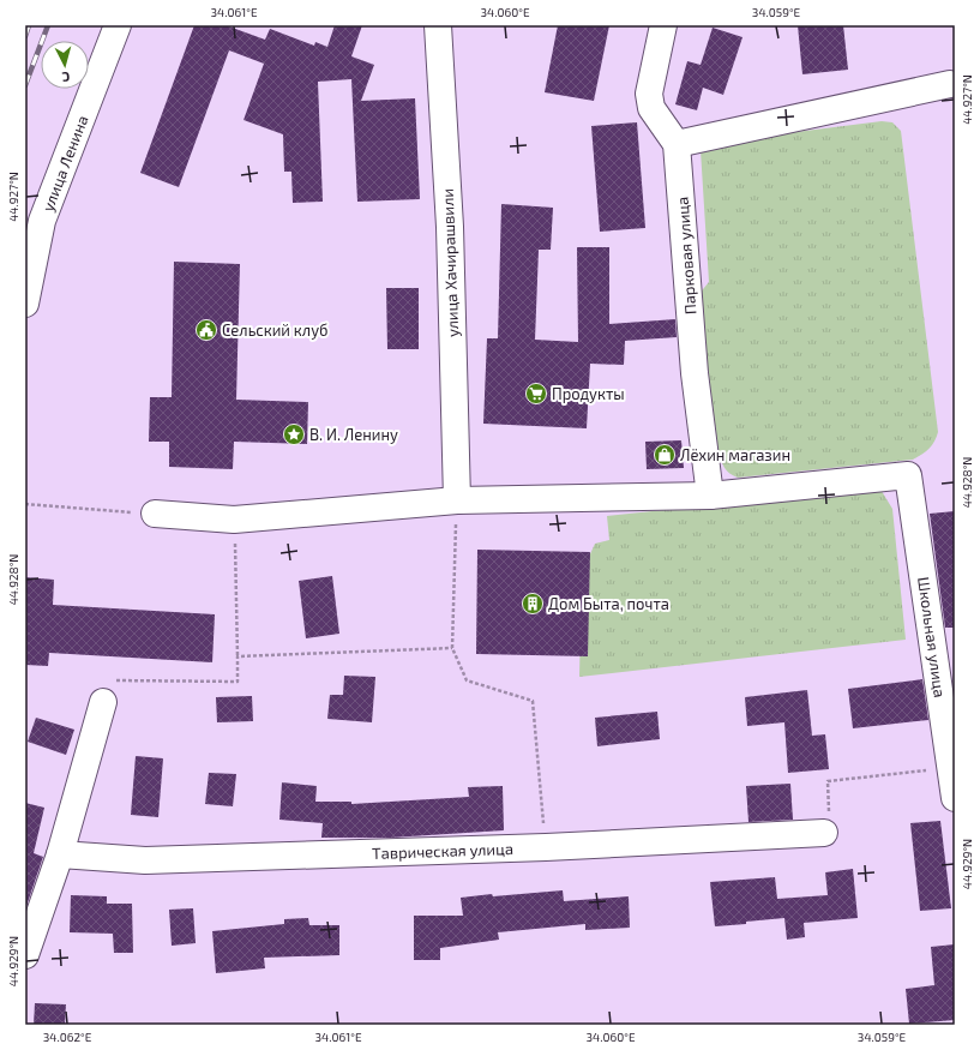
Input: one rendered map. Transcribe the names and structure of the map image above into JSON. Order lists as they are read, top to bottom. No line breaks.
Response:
{"streets":{"street":["улица Ленина","Парковая улица","улица Хачирашвили","Школьная улица","Таврическая улица"]},"crossings":[["Парковая улица","Школьная улица"]],"places":{"public building":["Сельский клуб"],"supermarket":["Продукты"],"place":["В. И. Ленину"],"shop":["Лёхин магазин"],"building":["Дом Быта, почта"]},"north":"bottom","coordinates":["34.061°E","34.060°E","34.059°E","44.927°N","44.928°N","44.929°N","34.062°E"]}
